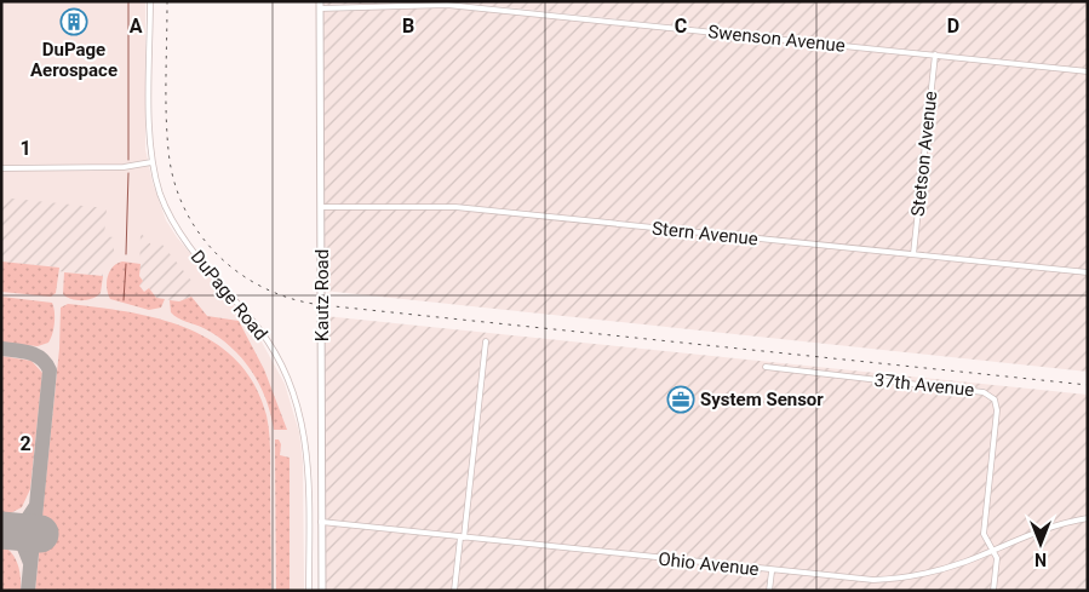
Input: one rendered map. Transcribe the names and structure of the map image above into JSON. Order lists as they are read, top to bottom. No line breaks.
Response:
{"streets":{"street":["Swenson Avenue","Stetson Avenue","Stern Avenue","DuPage Road","Kautz Road","37th Avenue","Ohio Avenue"]},"crossings":[["Swenson Avenue","Stetson Avenue"],["Swenson Avenue","Kautz Road"],["Stetson Avenue","Stern Avenue"],["Stern Avenue","Kautz Road"],["Kautz Road","Ohio Avenue"],["37th Avenue","Ohio Avenue"]],"places":{"building":["DuPage Aerospace"],"office":["System Sensor"]},"north":"bottom","grid":{"columns":["A","B","C","D"],"rows":["1","2"]}}
